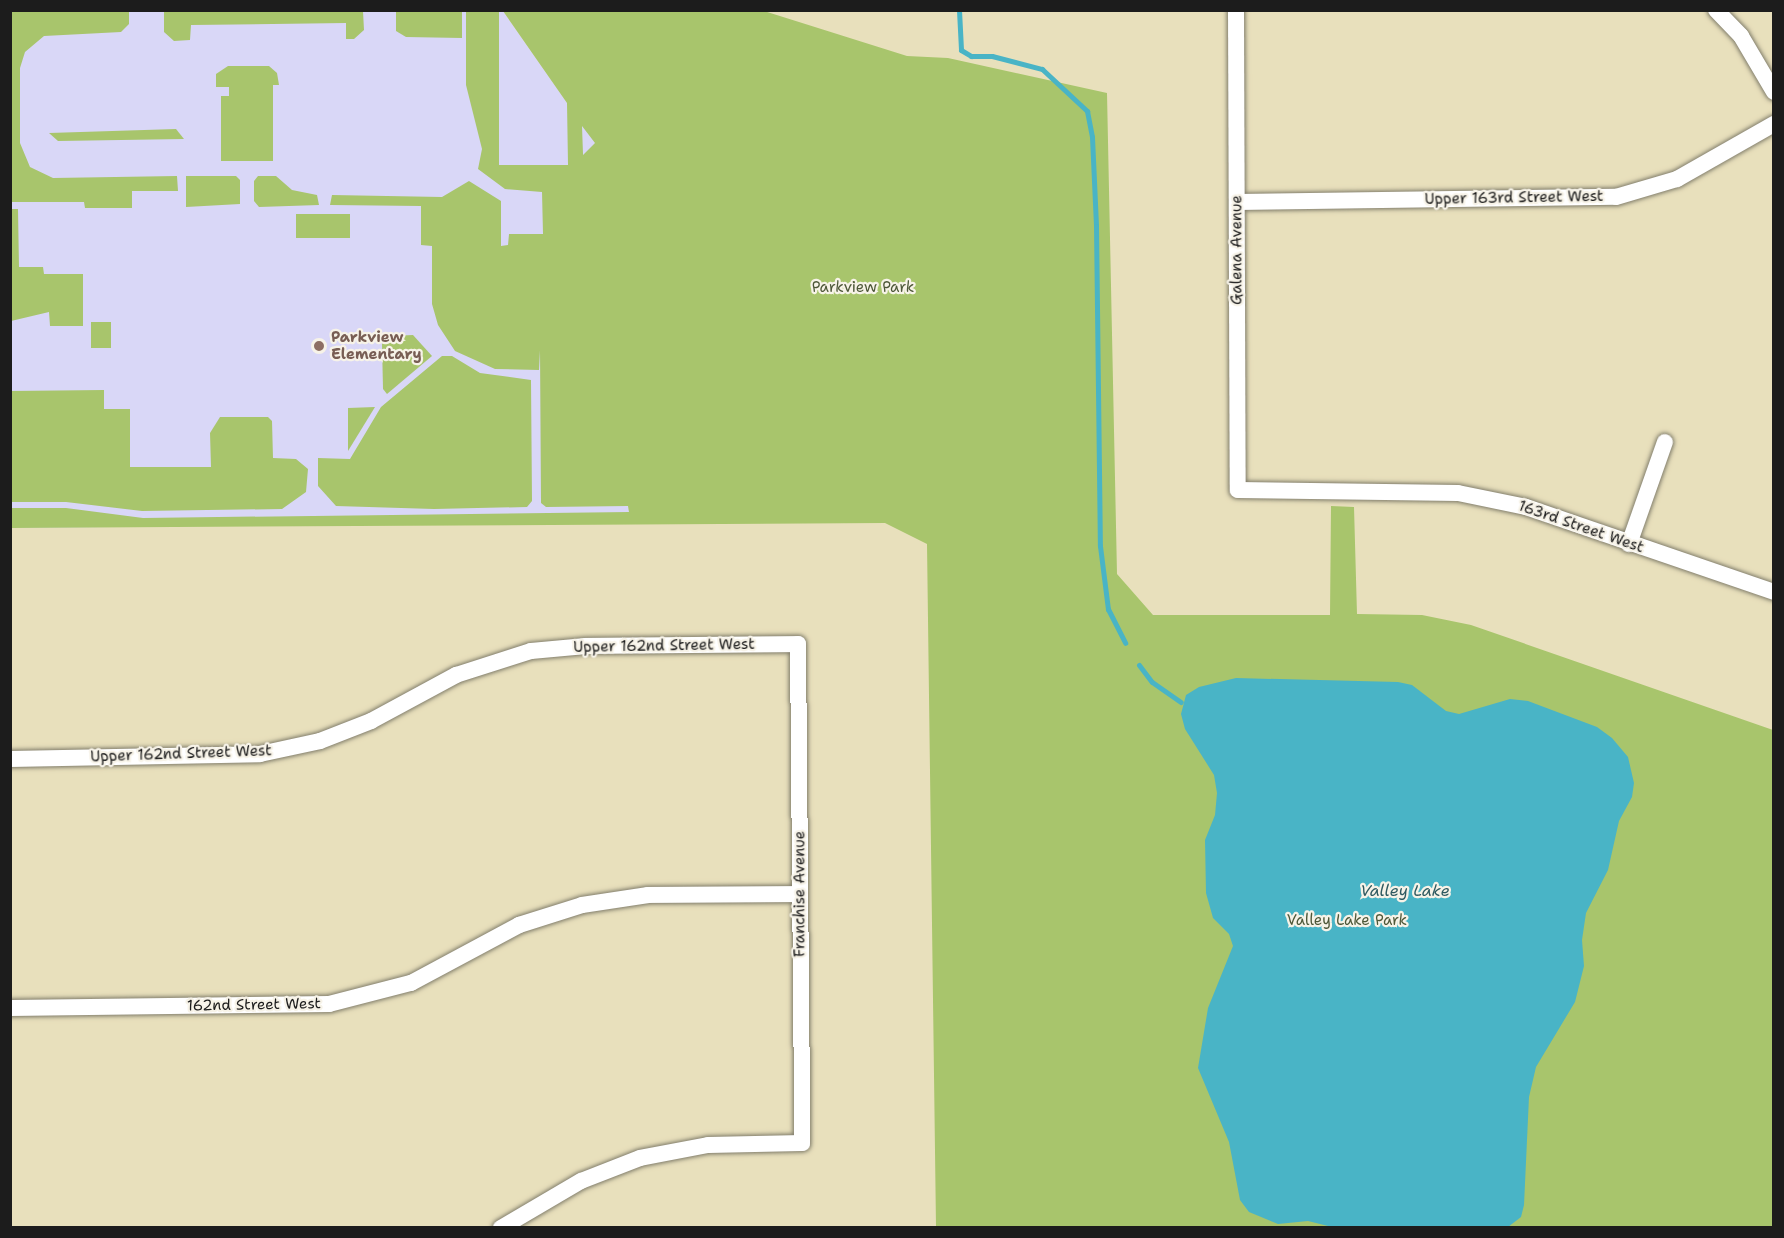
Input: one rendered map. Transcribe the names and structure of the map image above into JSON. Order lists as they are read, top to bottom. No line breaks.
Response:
{"streets":{"street":["Upper 163rd Street West","Galena Avenue","163rd Street West","Upper 162nd Street West","Franchise Avenue","162nd Street West"]},"crossings":[["Upper 163rd Street West","Galena Avenue"],["Galena Avenue","163rd Street West"],["Upper 162nd Street West","Franchise Avenue"],["Franchise Avenue","162nd Street West"]],"water":["Valley Lake"],"parks":["Parkview Park","Valley Lake Park"],"places":["Parkview Elementary"]}
